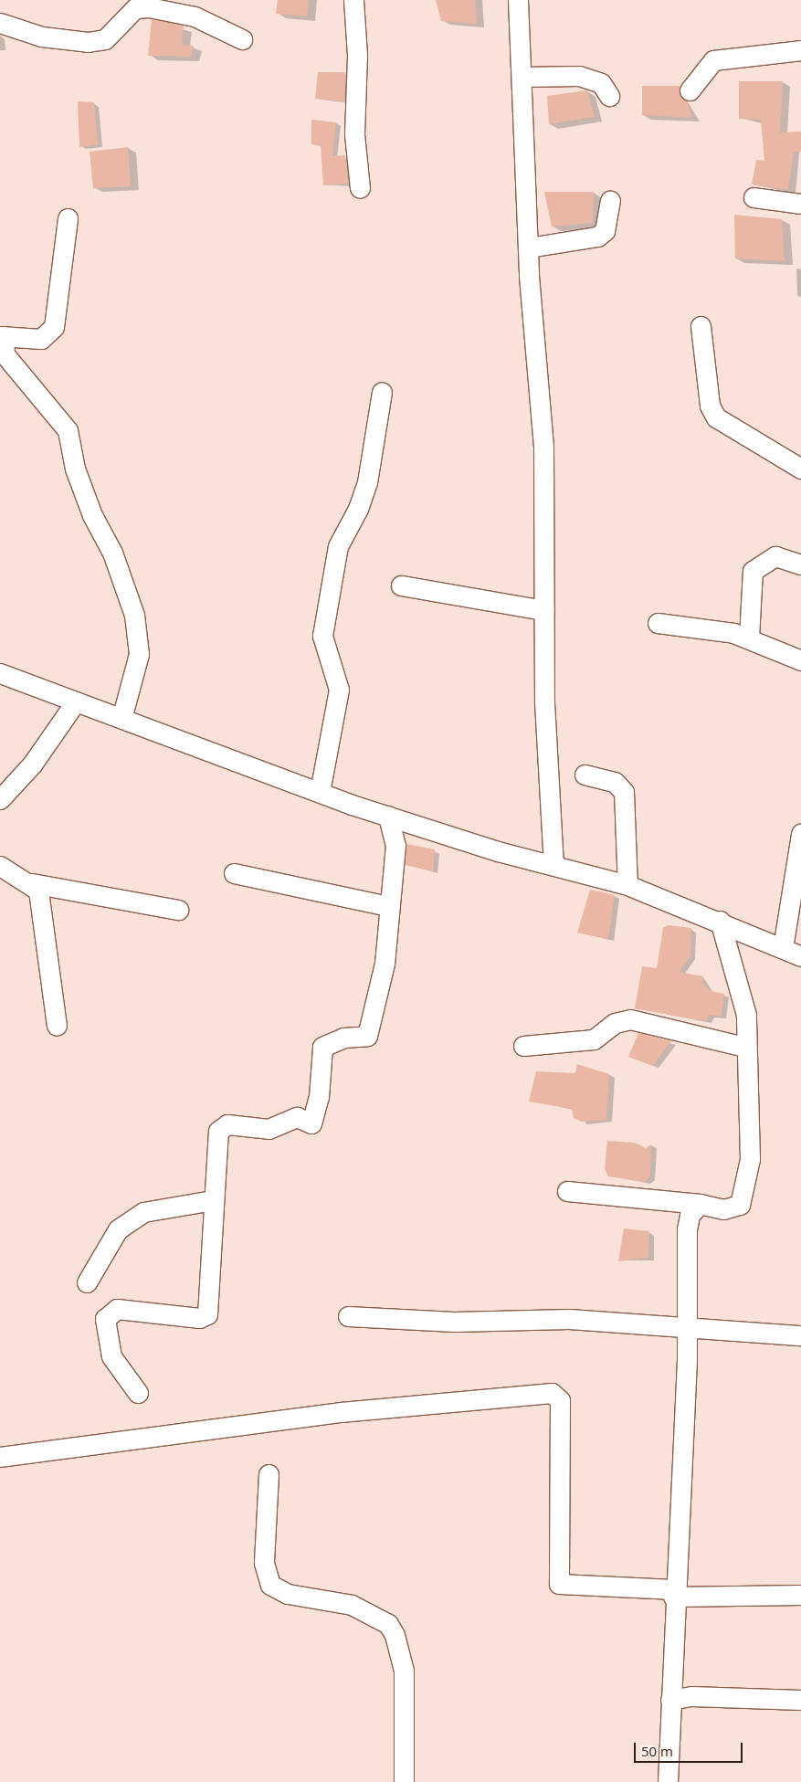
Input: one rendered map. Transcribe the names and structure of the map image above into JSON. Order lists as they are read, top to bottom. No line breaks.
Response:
{"scale_bar":"50 m"}
